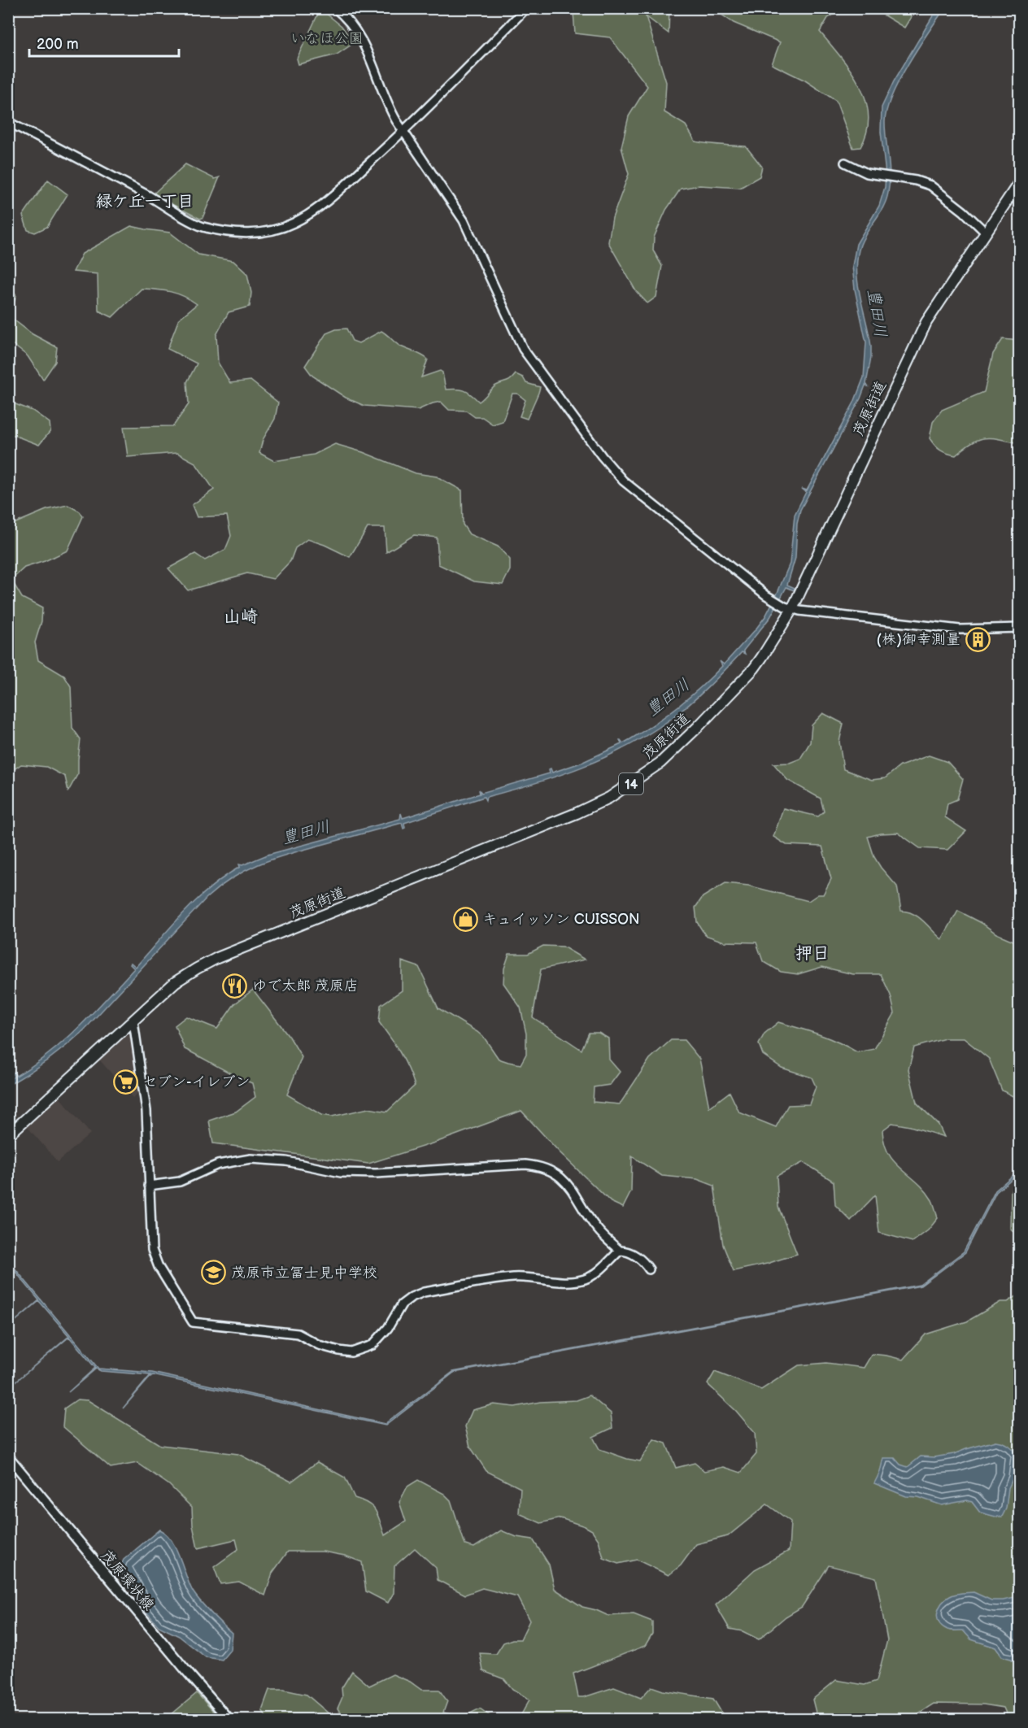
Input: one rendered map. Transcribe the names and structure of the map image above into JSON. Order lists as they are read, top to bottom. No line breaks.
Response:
{"streets":{"main road":["茂原街道","14","茂原環状線"]},"districts":["緑ケ丘一丁目","山崎","押日"],"water":["豊田川"],"parks":["いなほ公園"],"places":{"building":["(株)御幸測量"],"shop":["キュイッソン CUISSON"],"restaurant":["ゆで太郎 茂原店"],"supermarket":["セブン-イレブン"],"school or university":["茂原市立冨士見中学校"]},"scale_bar":"200 m"}
